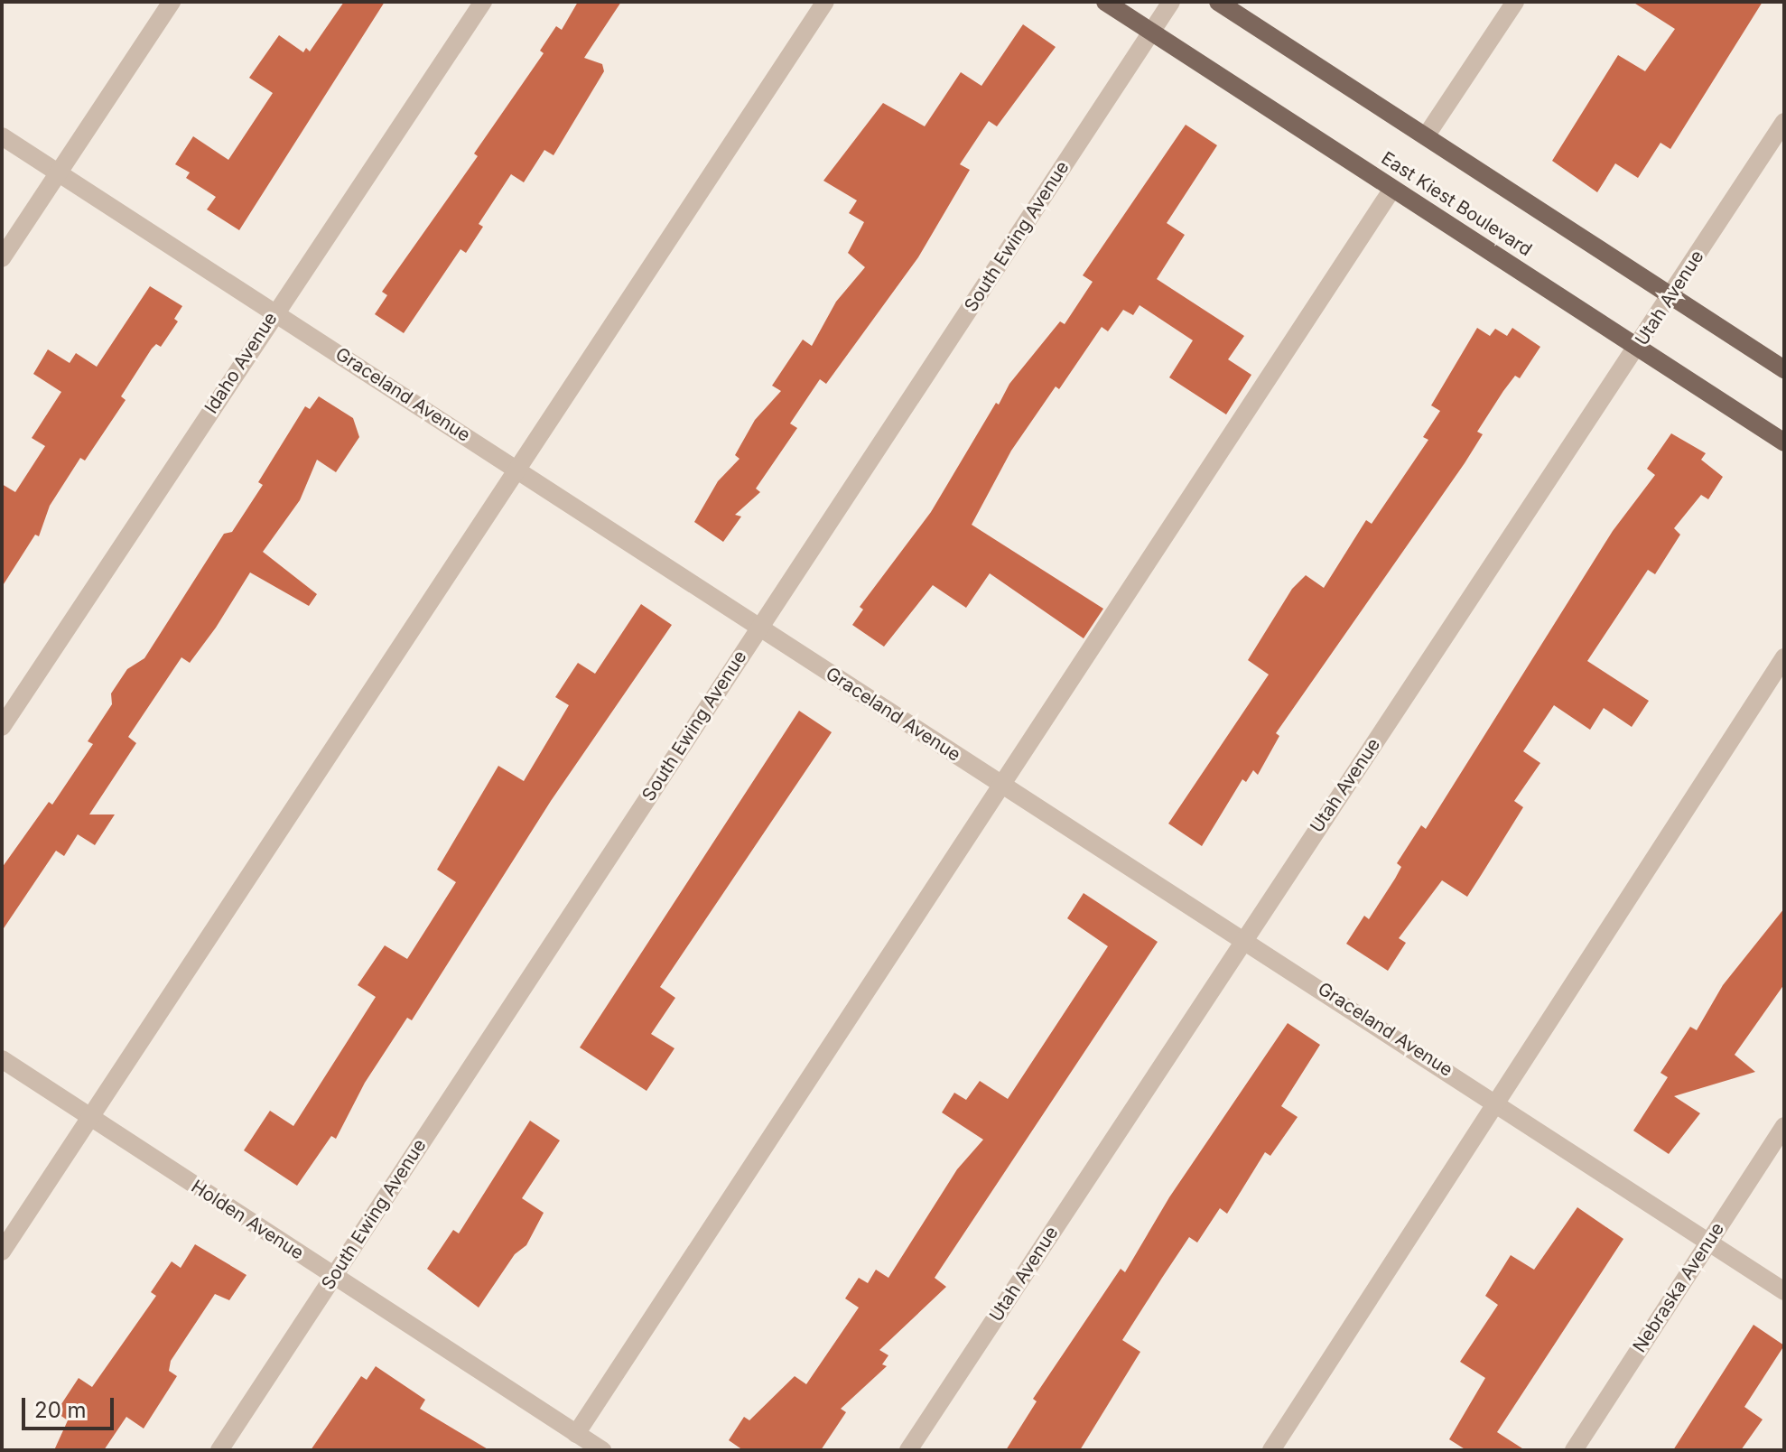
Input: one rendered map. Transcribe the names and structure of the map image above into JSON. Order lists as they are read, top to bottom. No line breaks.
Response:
{"streets":{"main road":["East Kiest Boulevard"],"street":["South Ewing Avenue","Utah Avenue","Idaho Avenue","Graceland Avenue","Holden Avenue","Nebraska Avenue"]},"crossings":[["East Kiest Boulevard","South Ewing Avenue"],["East Kiest Boulevard","Utah Avenue"],["South Ewing Avenue","Graceland Avenue"],["South Ewing Avenue","Holden Avenue"],["Utah Avenue","Graceland Avenue"],["Idaho Avenue","Graceland Avenue"],["Graceland Avenue","Nebraska Avenue"]],"scale_bar":"20 m"}
